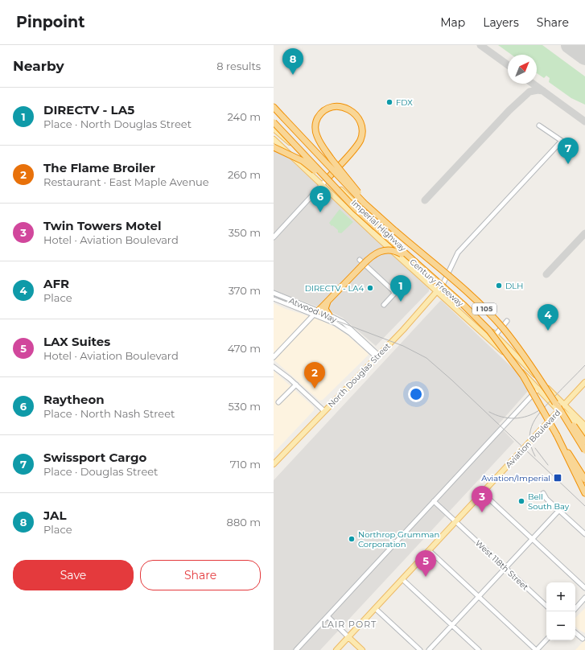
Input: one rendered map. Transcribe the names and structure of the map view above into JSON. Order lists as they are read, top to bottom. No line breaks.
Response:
{"streets":{"highway":["Century Freeway","I 105"],"main road":["Imperial Highway","North Douglas Street","Aviation Boulevard"],"street":["Atwood Way","West 118th Street"]},"crossings":[["Imperial Highway","Century Freeway"],["Imperial Highway","North Douglas Street"],["Imperial Highway","Aviation Boulevard"],["Century Freeway","Aviation Boulevard"],["Atwood Way","North Douglas Street"],["Aviation Boulevard","West 118th Street"]],"districts":["LAIR PORT"],"places":{"other":["FDX","DLH","DIRECTV - LA4","Bell South Bay","Northrop Grumman Corporation"],"transit":["Aviation/Imperial"]},"north":"top right","page":{"header":"Pinpoint","nav":["Map","Layers","Share"],"heading":["Nearby","8 results"],"pins":["8","7","6","1","4","2","3","5"],"list":[{"mark":"1","name":"DIRECTV - LA5","note":"Place · North Douglas Street","value":"240 m"},{"mark":"2","name":"The Flame Broiler","note":"Restaurant · East Maple Avenue","value":"260 m"},{"mark":"3","name":"Twin Towers Motel","note":"Hotel · Aviation Boulevard","value":"350 m"},{"mark":"4","name":"AFR","note":"Place","value":"370 m"},{"mark":"5","name":"LAX Suites","note":"Hotel · Aviation Boulevard","value":"470 m"},{"mark":"6","name":"Raytheon","note":"Place · North Nash Street","value":"530 m"},{"mark":"7","name":"Swissport Cargo","note":"Place · Douglas Street","value":"710 m"},{"mark":"8","name":"JAL","note":"Place","value":"880 m"}],"buttons":["Save","Share"],"map_buttons":["+","−"]}}
